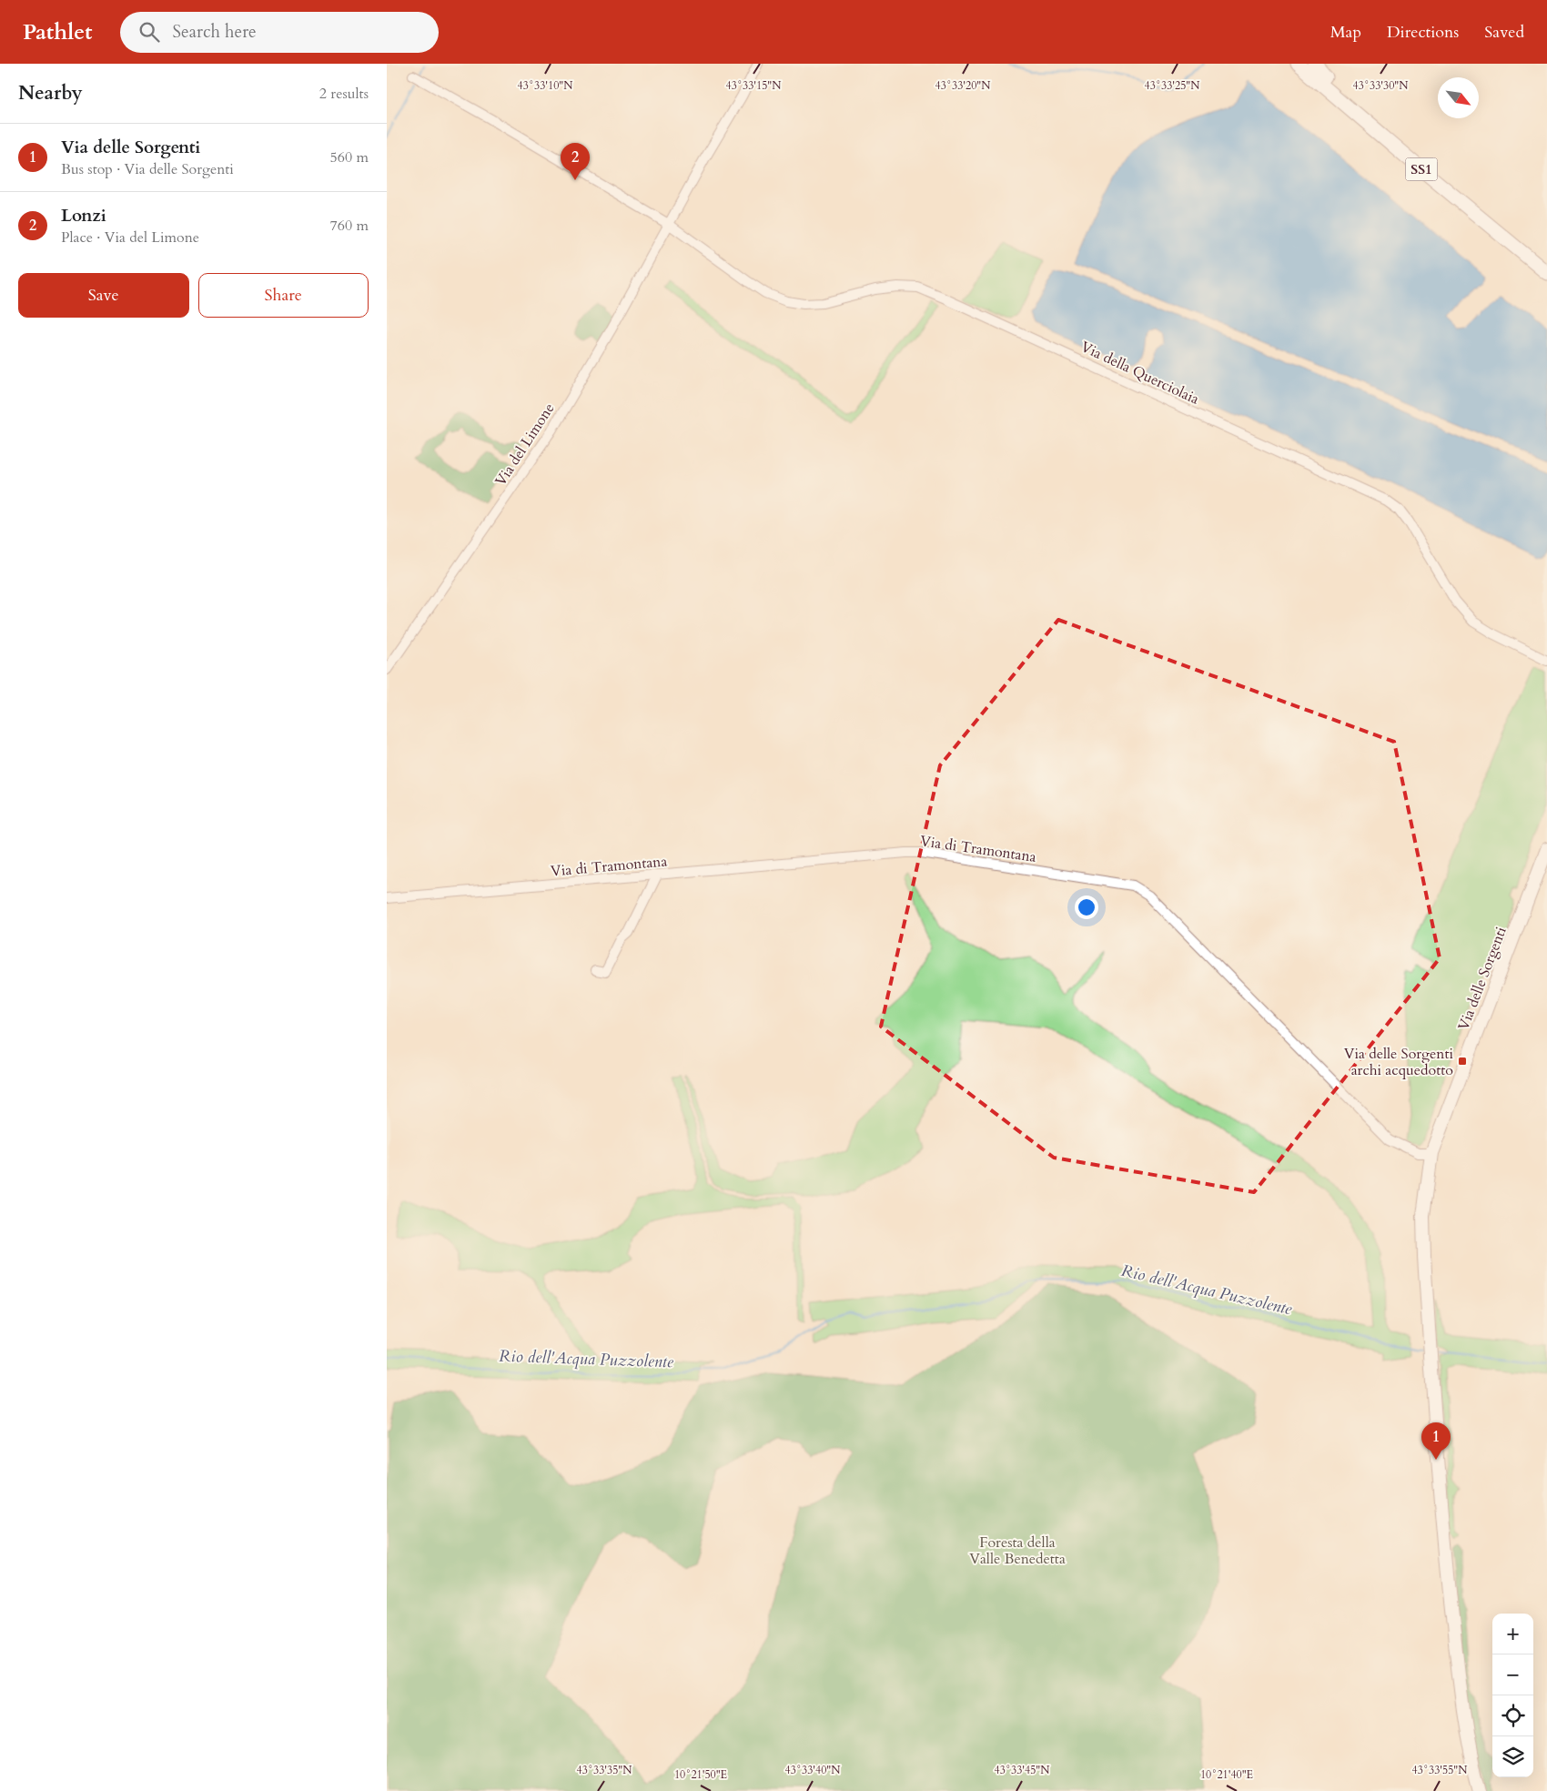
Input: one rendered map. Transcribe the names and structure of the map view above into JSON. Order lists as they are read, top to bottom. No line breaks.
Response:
{"streets":{"highway":["SS1"],"main road":["Via delle Sorgenti"],"street":["Via della Querciolaia","Via del Limone","Via di Tramontana"]},"crossings":[["Via della Querciolaia","Via del Limone"],["Via di Tramontana","Via delle Sorgenti"]],"water":["Rio dell'Acqua Puzzolente"],"parks":["Foresta della Valle Benedetta"],"places":{"transit":["Via delle Sorgenti archi acquedotto"]},"north":"bottom right","page":{"header":"Pathlet","search":"Search here","nav":["Map","Directions","Saved"],"heading":["Nearby","2 results"],"list":[{"mark":"1","name":"Via delle Sorgenti","note":"Bus stop · Via delle Sorgenti","value":"560 m"},{"mark":"2","name":"Lonzi","note":"Place · Via del Limone","value":"760 m"}],"pins":["2","1"],"buttons":["Save","Share"],"map_buttons":["+","−"]},"coordinates":["43°33'10\"N","43°33'15\"N","43°33'20\"N","43°33'25\"N","43°33'30\"N","43°33'35\"N","43°33'40\"N","43°33'45\"N","43°33'55\"N","10°21'50\"E","10°21'40\"E"]}
